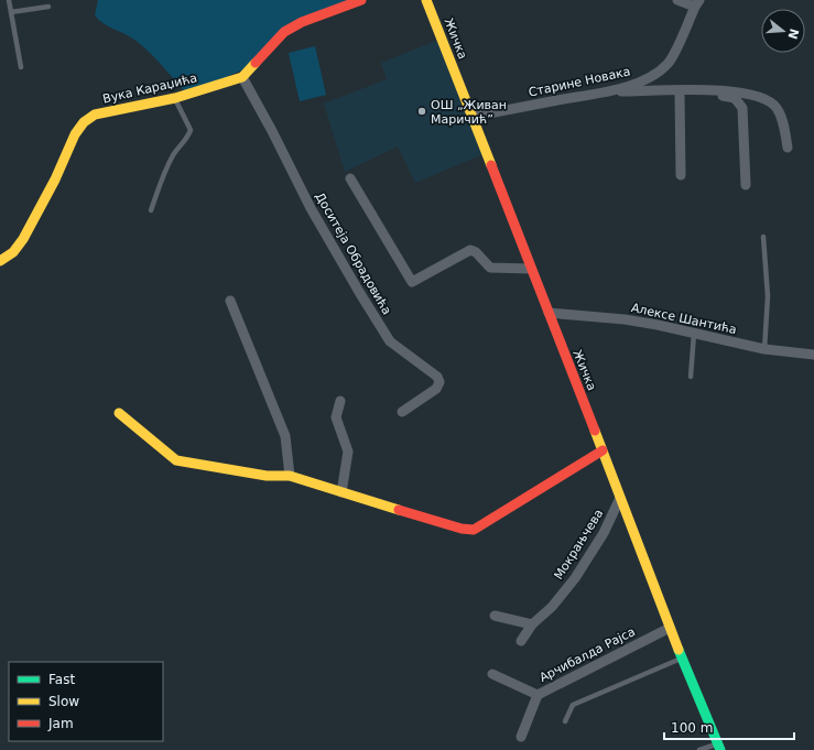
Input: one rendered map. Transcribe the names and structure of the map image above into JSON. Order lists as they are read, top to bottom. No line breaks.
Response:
{"streets":{"street":["Жичка","Старине Новака","Вука Караџића","Доситеја Обрадовића","Алексе Шантића","Мокрањчева","Арчибалда Рајса"]},"crossings":[["Жичка","Старине Новака"],["Жичка","Алексе Шантића"],["Жичка","Мокрањчева"],["Жичка","Арчибалда Рајса"],["Вука Караџића","Доситеја Обрадовића"]],"places":["ОШ „Живан Маричић”"],"legend":["Fast","Slow","Jam"],"scale_bar":"100 m","north":"right"}
